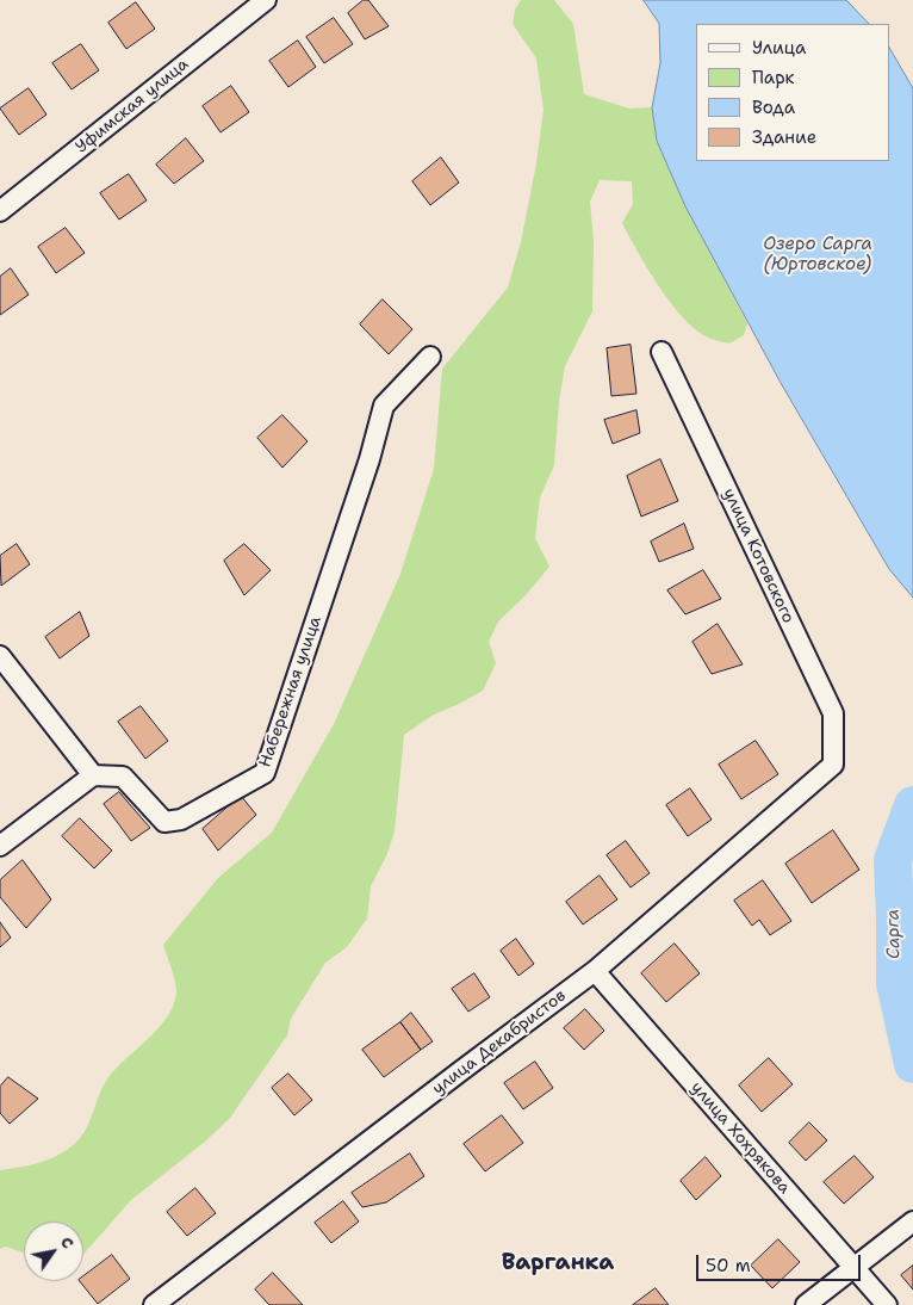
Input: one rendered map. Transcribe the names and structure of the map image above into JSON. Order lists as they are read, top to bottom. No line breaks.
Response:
{"streets":{"street":["Уфимская улица","улица Котовского","Набережная улица","улица Декабристов","улица Хохрякова"]},"crossings":[["улица Котовского","улица Декабристов"],["улица Декабристов","улица Хохрякова"]],"districts":["Варганка"],"water":["Озеро Сарга (Юртовское)","Сарга"],"legend":["Улица","Парк","Вода","Здание"],"scale_bar":"50 m","north":"top right"}
